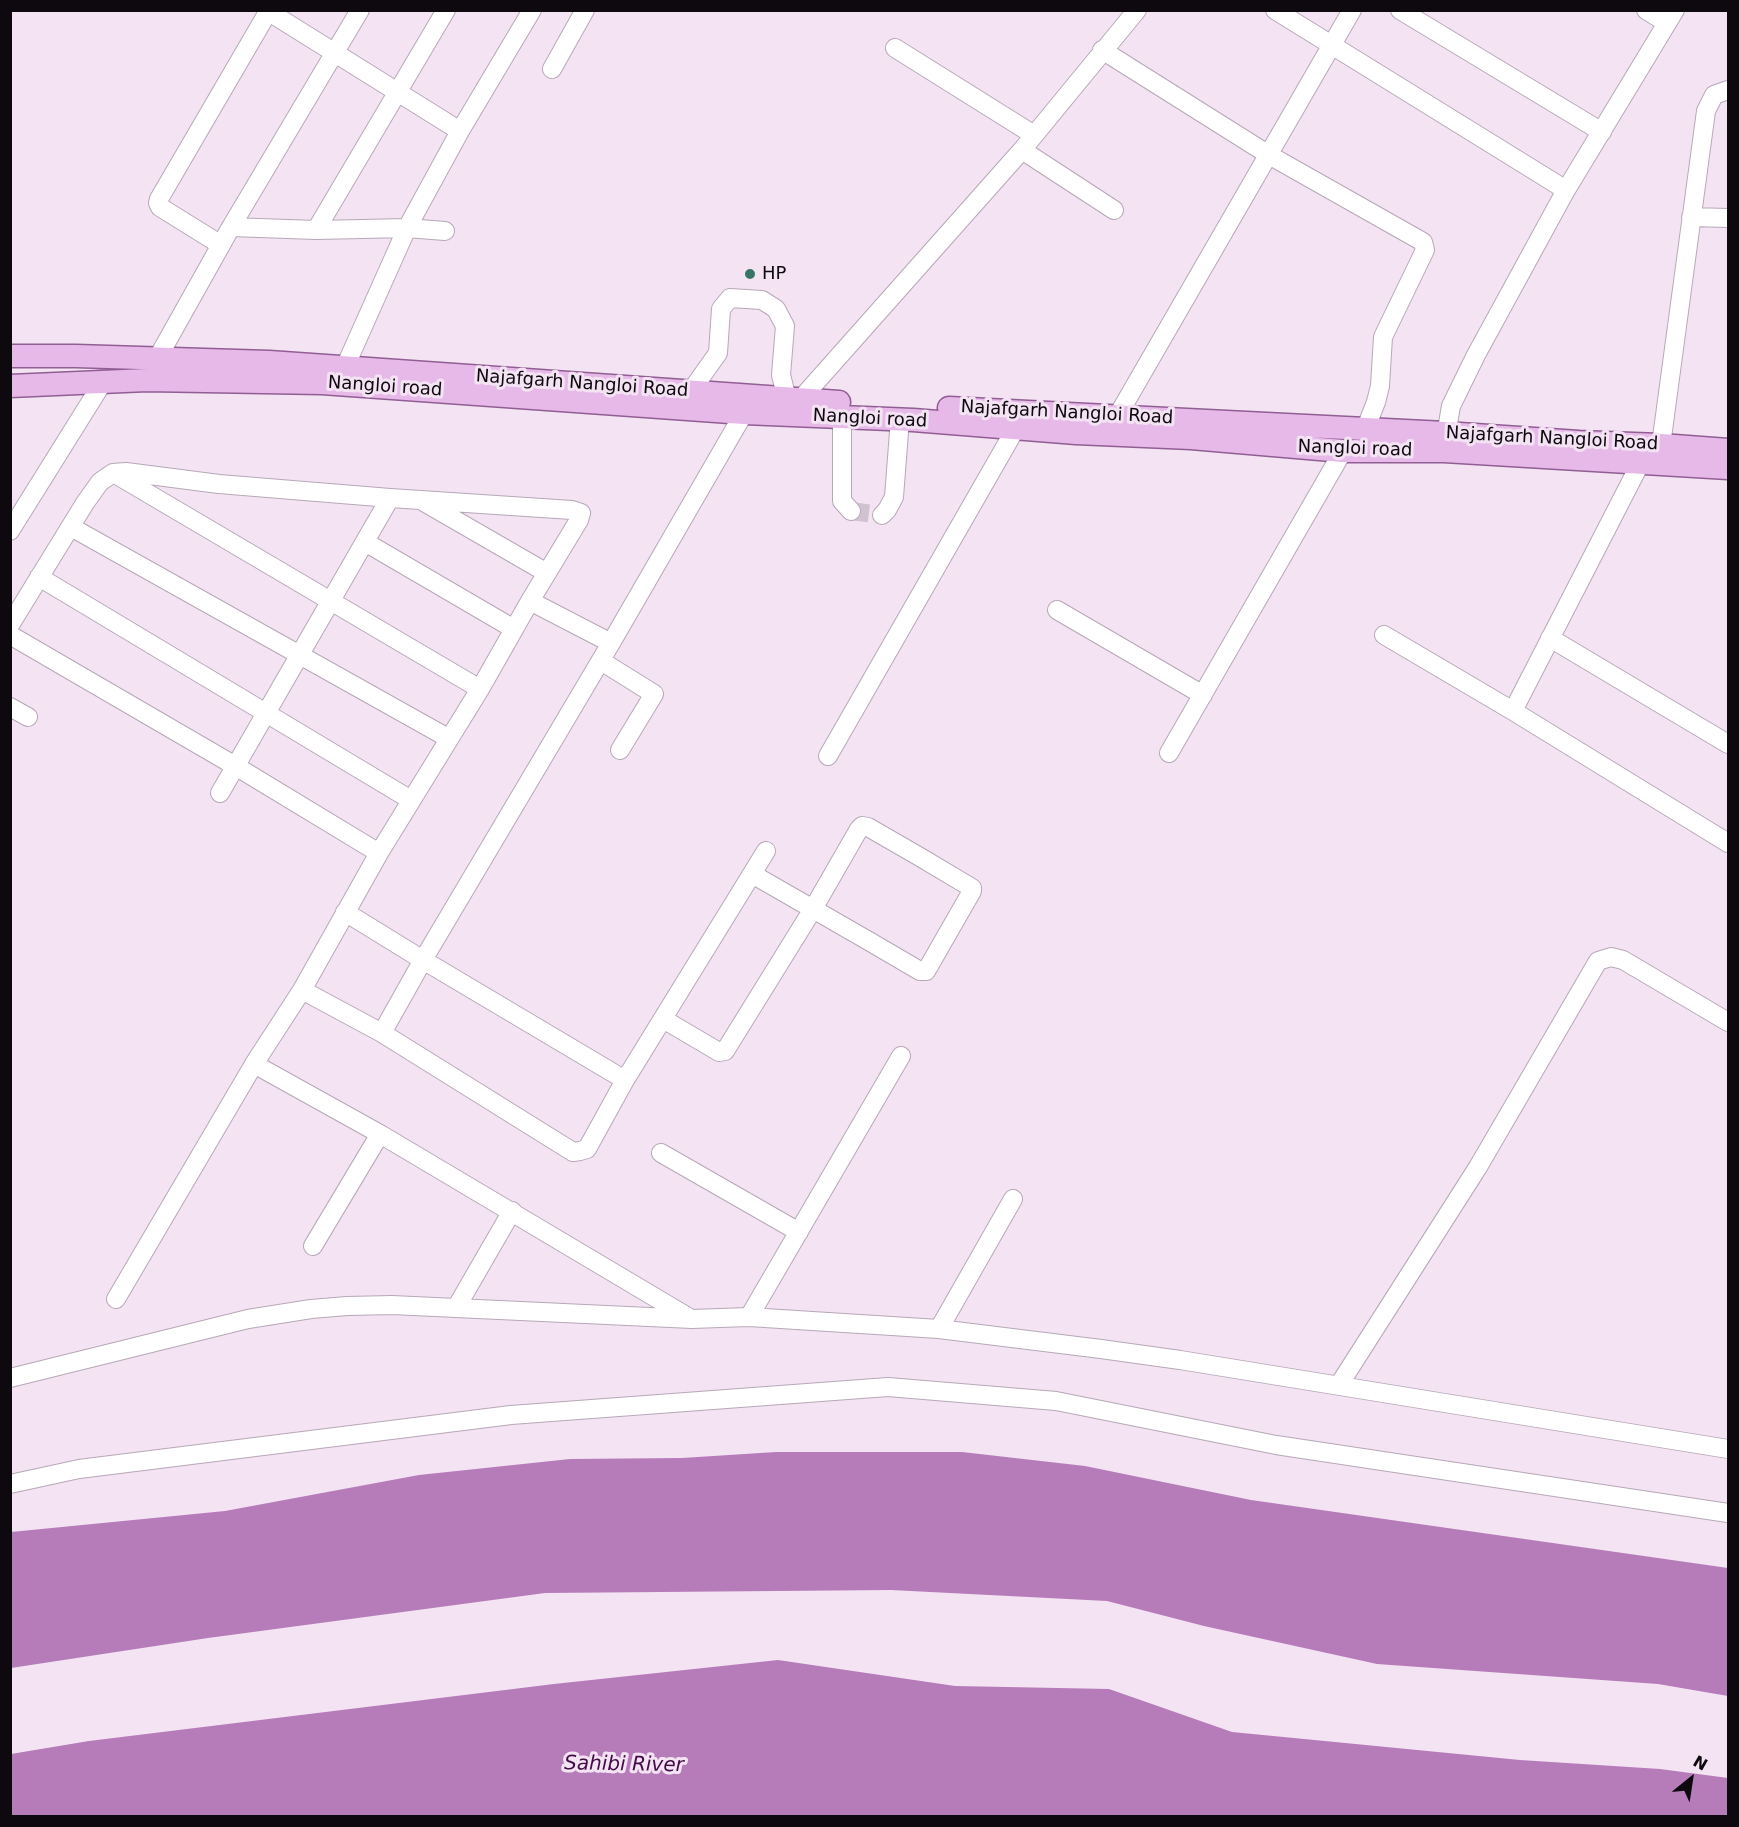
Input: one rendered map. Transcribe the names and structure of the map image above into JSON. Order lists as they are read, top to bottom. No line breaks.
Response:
{"streets":{"main road":["Najafgarh Nangloi Road","Nangloi road"]},"crossings":[["Najafgarh Nangloi Road","Nangloi road"]],"water":["Sahibi River"],"places":["HP"],"north":"top right"}
